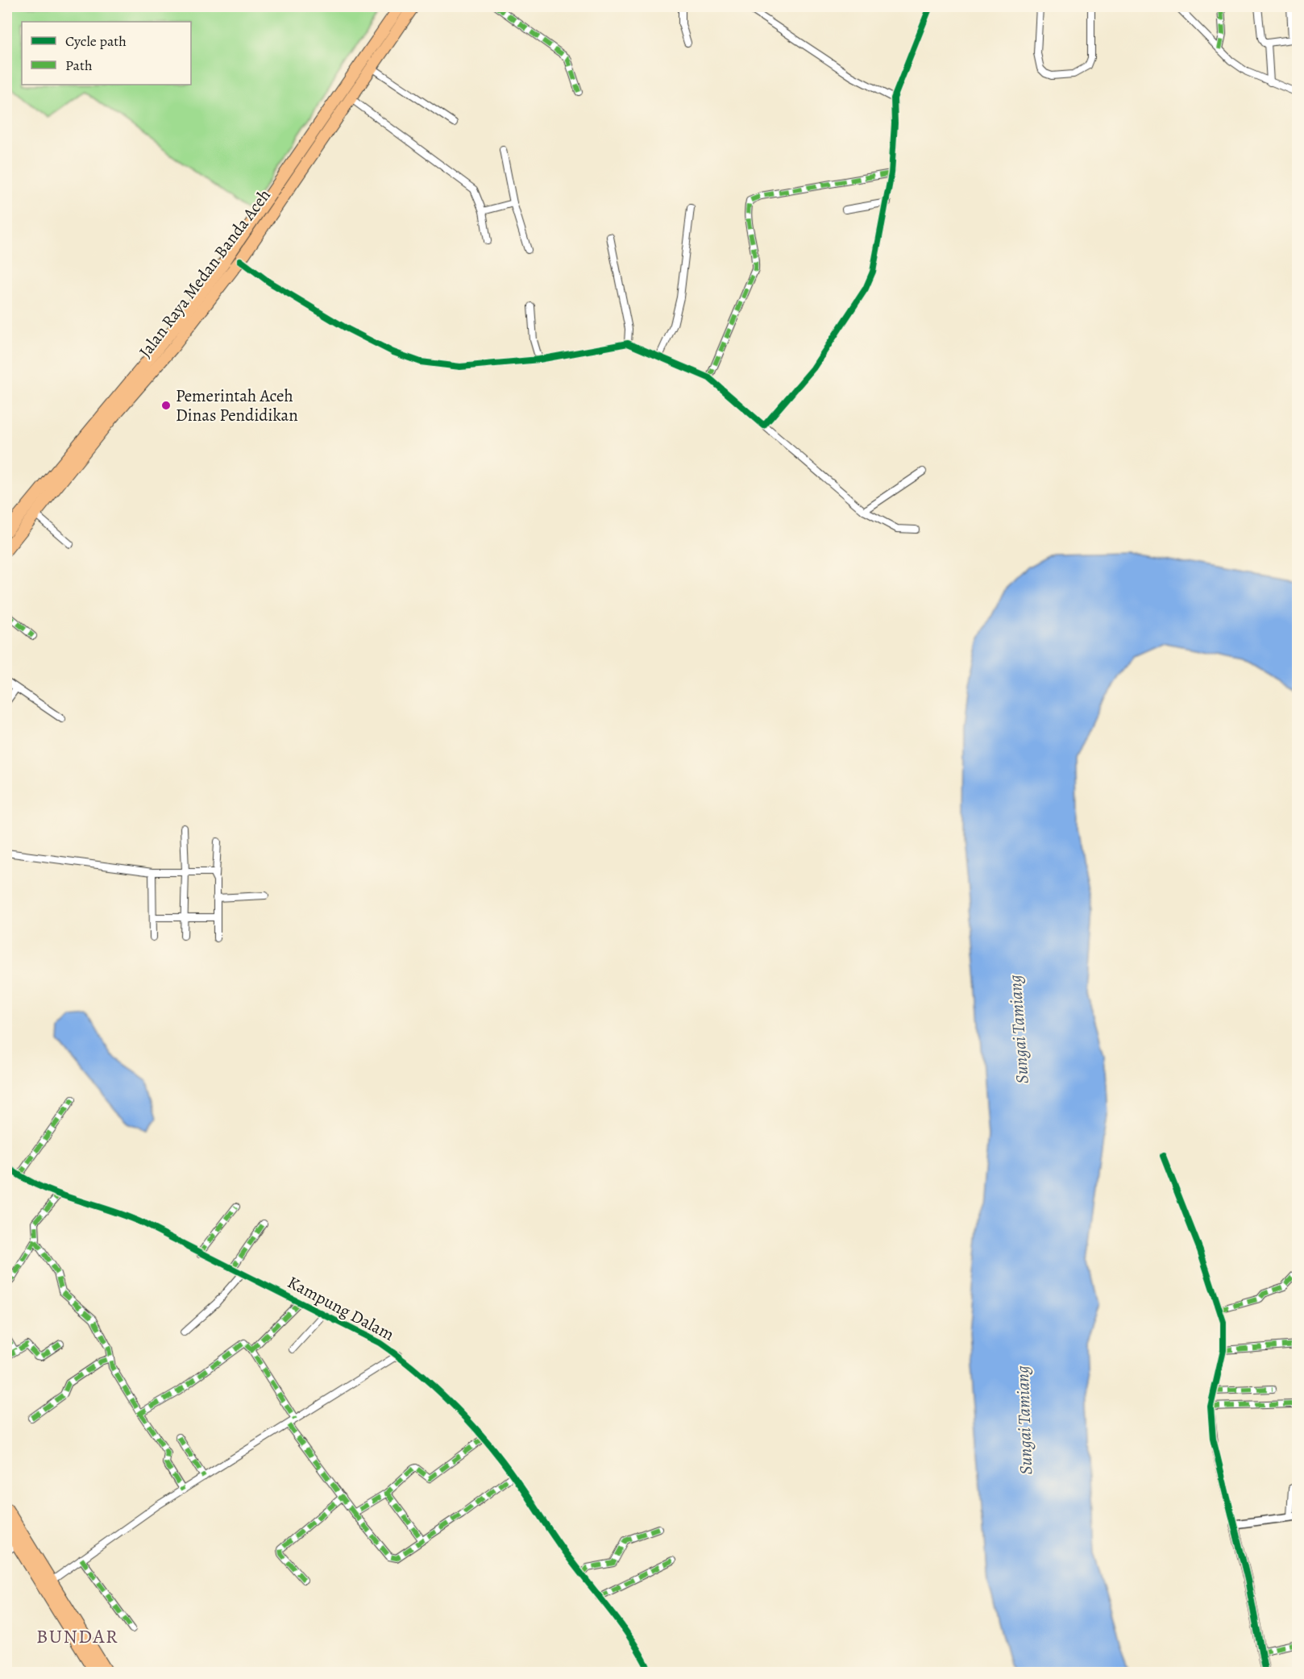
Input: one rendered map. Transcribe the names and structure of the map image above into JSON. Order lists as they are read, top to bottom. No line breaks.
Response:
{"streets":{"highway":["Jalan Raya Medan Banda Aceh"],"street":["Kampung Dalam"]},"districts":["BUNDAR"],"water":["Sungai Tamiang"],"places":["Pemerintah Aceh Dinas Pendidikan"],"legend":["Cycle path","Path"]}
